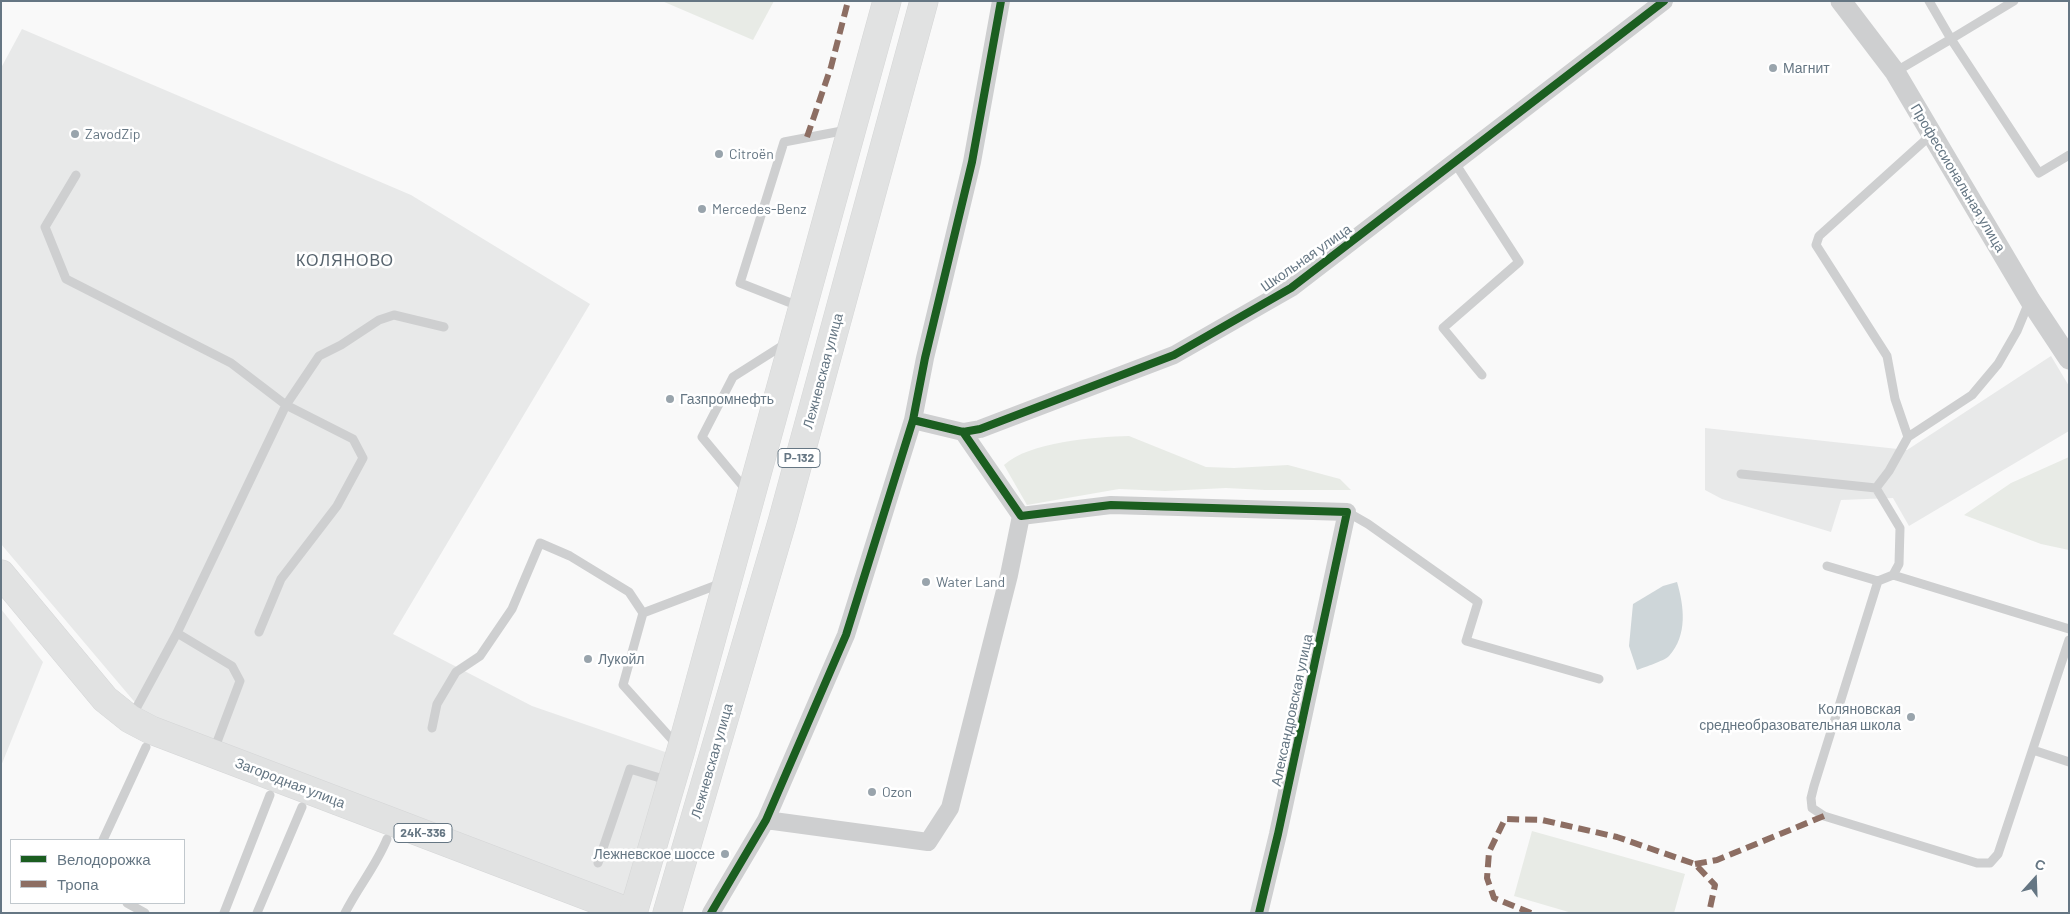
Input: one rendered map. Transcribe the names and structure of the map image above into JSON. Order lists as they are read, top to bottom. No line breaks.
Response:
{"streets":{"main road":["Лежневская улица","Р-132","Загородная улица","24К-336"],"street":["Профессиональная улица","Школьная улица","Александровская улица"]},"crossings":[["Р-132","Загородная улица"]],"districts":["КОЛЯНОВО"],"places":["Магнит","ZavodZip","Citroën","Mercedes-Benz","Газпромнефть","Water Land","Лукойл","Коляновская среднеобразовательная школа","Ozon","Лежневское шоссе"],"legend":["Велодорожка","Тропа"],"north":"top"}
